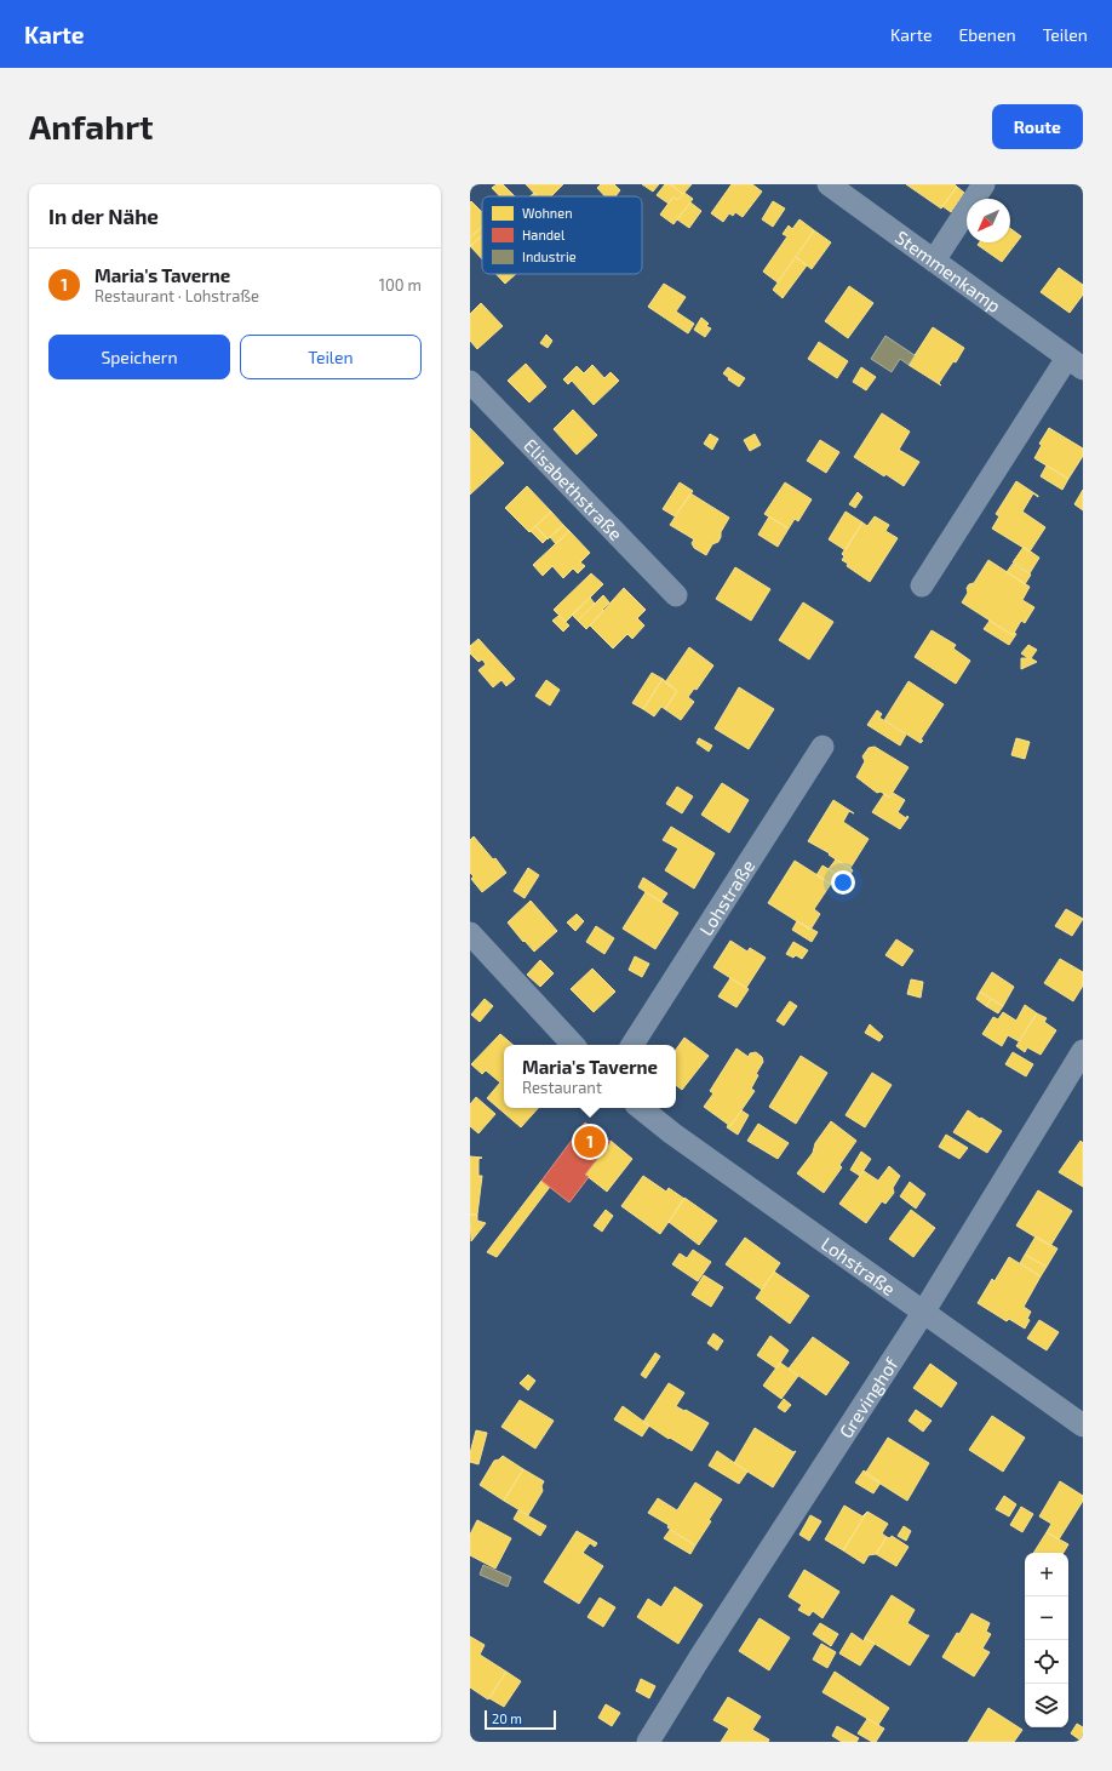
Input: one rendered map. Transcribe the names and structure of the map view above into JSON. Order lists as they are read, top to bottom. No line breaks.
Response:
{"streets":{"street":["Stemmenkamp","Elisabethstraße","Lohstraße","Grevinghof"]},"crossings":[["Lohstraße","Grevinghof"]],"legend":["Wohnen","Handel","Industrie"],"scale_bar":"20 m","north":"bottom left","page":{"header":"Karte","nav":["Karte","Ebenen","Teilen"],"buttons":["Route",["Speichern","Teilen"]],"title":"Anfahrt","heading":"In der Nähe","list":[{"mark":"1","name":"Maria's Taverne","note":"Restaurant · Lohstraße","value":"100 m"}],"popup":["Maria's Taverne","Restaurant"],"pins":"1","map_buttons":["+","−"],"scale":"20 m"}}
